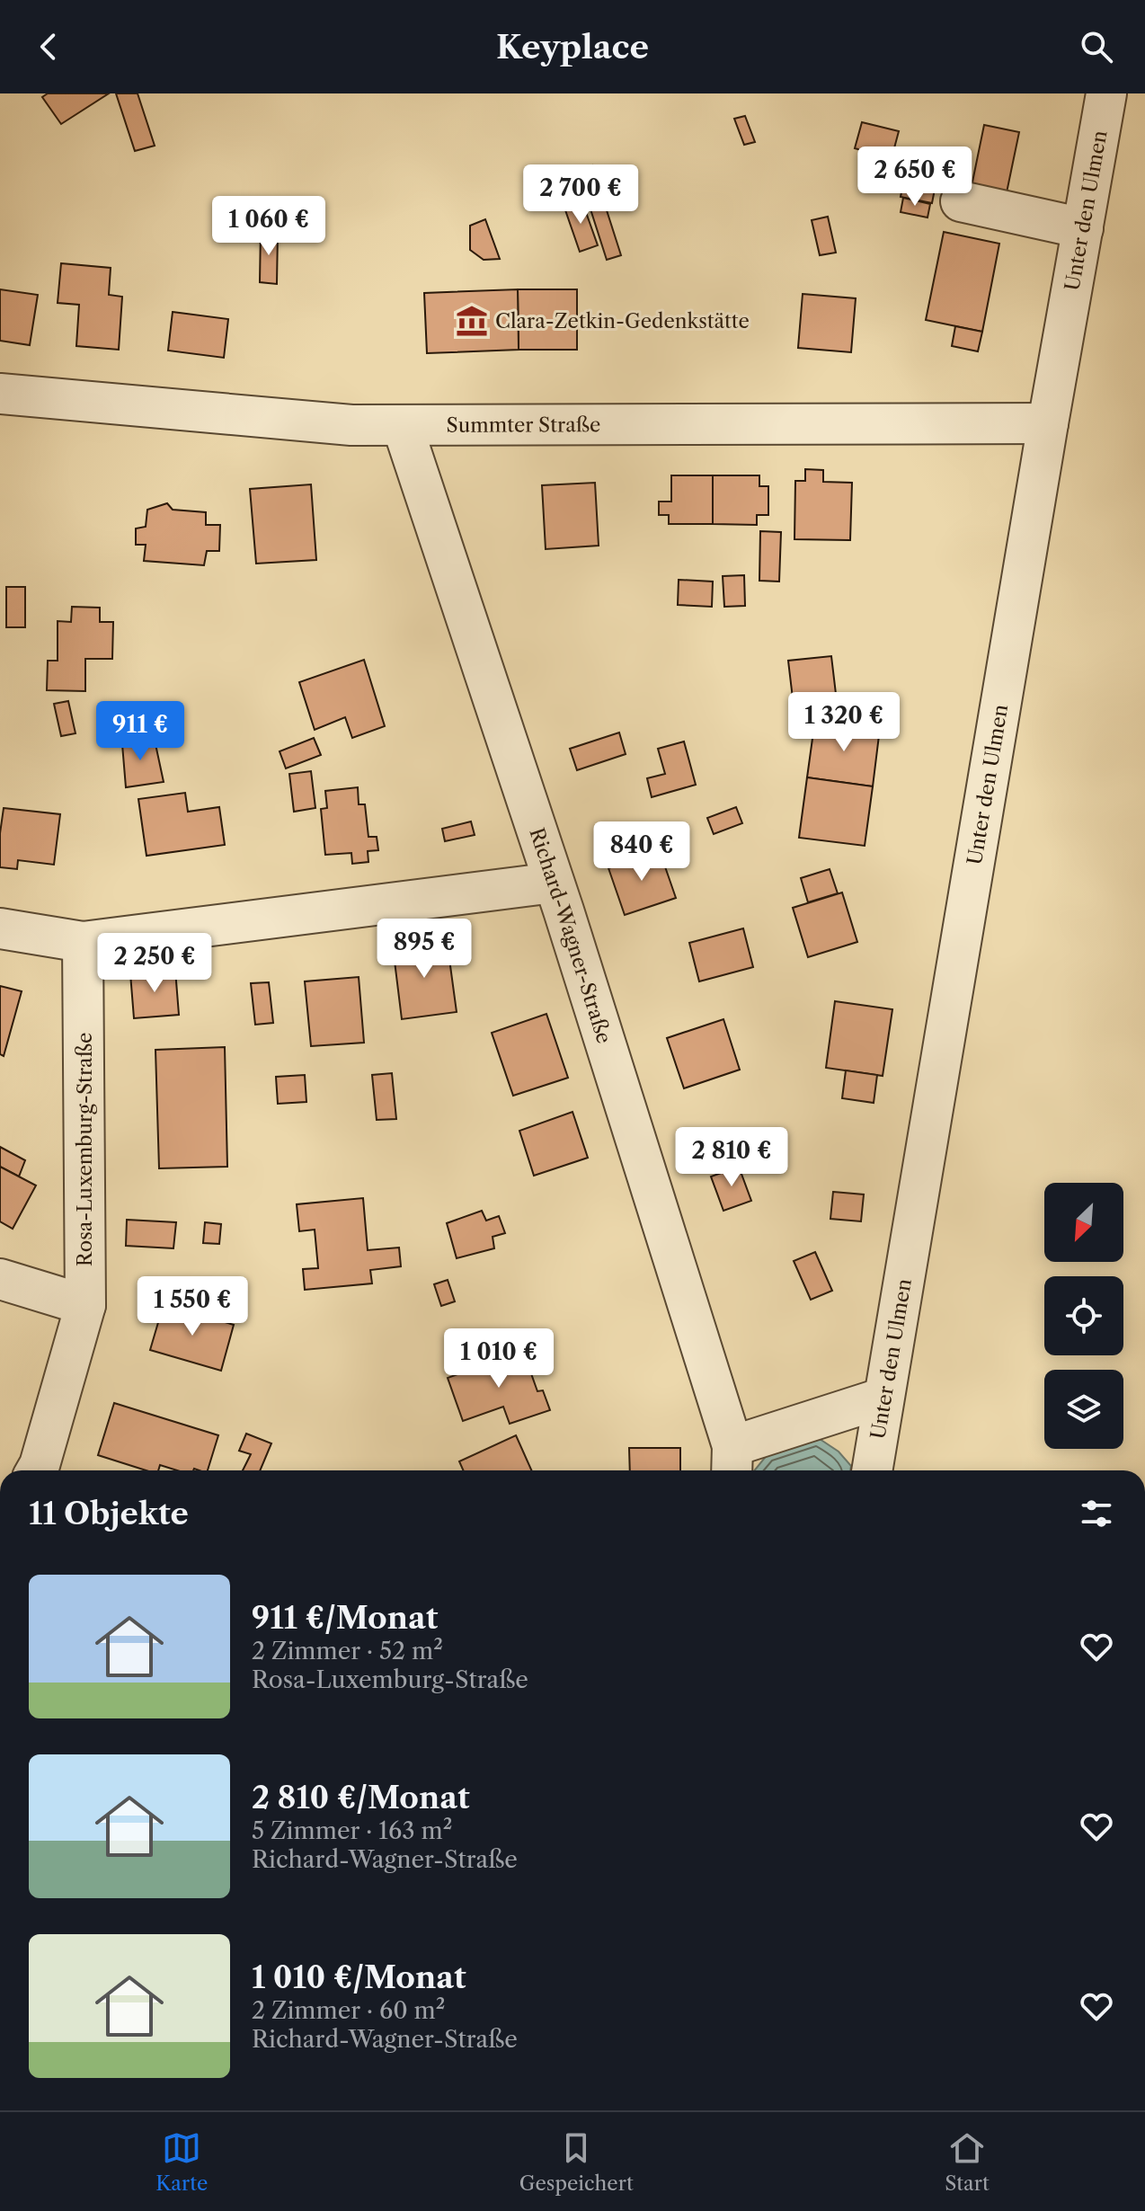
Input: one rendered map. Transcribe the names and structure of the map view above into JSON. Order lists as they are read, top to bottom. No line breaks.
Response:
{"streets":{"street":["Unter den Ulmen","Summter Straße","Richard-Wagner-Straße","Rosa-Luxemburg-Straße"]},"crossings":[["Unter den Ulmen","Summter Straße"],["Unter den Ulmen","Richard-Wagner-Straße"],["Summter Straße","Richard-Wagner-Straße"]],"places":{"museum":["Clara-Zetkin-Gedenkstätte"]},"north":"bottom left","page":{"header":"Keyplace","price":["2 650 €","2 700 €","1 060 €","1 320 €","911 €","840 €","895 €","2 250 €","2 810 €","1 550 €","1 010 €"],"heading":"11 Objekte","list":[{"name":"911 €/Monat","note":"2 Zimmer · 52 m² · Rosa-Luxemburg-Straße"},{"name":"2 810 €/Monat","note":"5 Zimmer · 163 m² · Richard-Wagner-Straße"},{"name":"1 010 €/Monat","note":"2 Zimmer · 60 m² · Richard-Wagner-Straße"}],"tabs":["Karte","Gespeichert","Start"]}}
